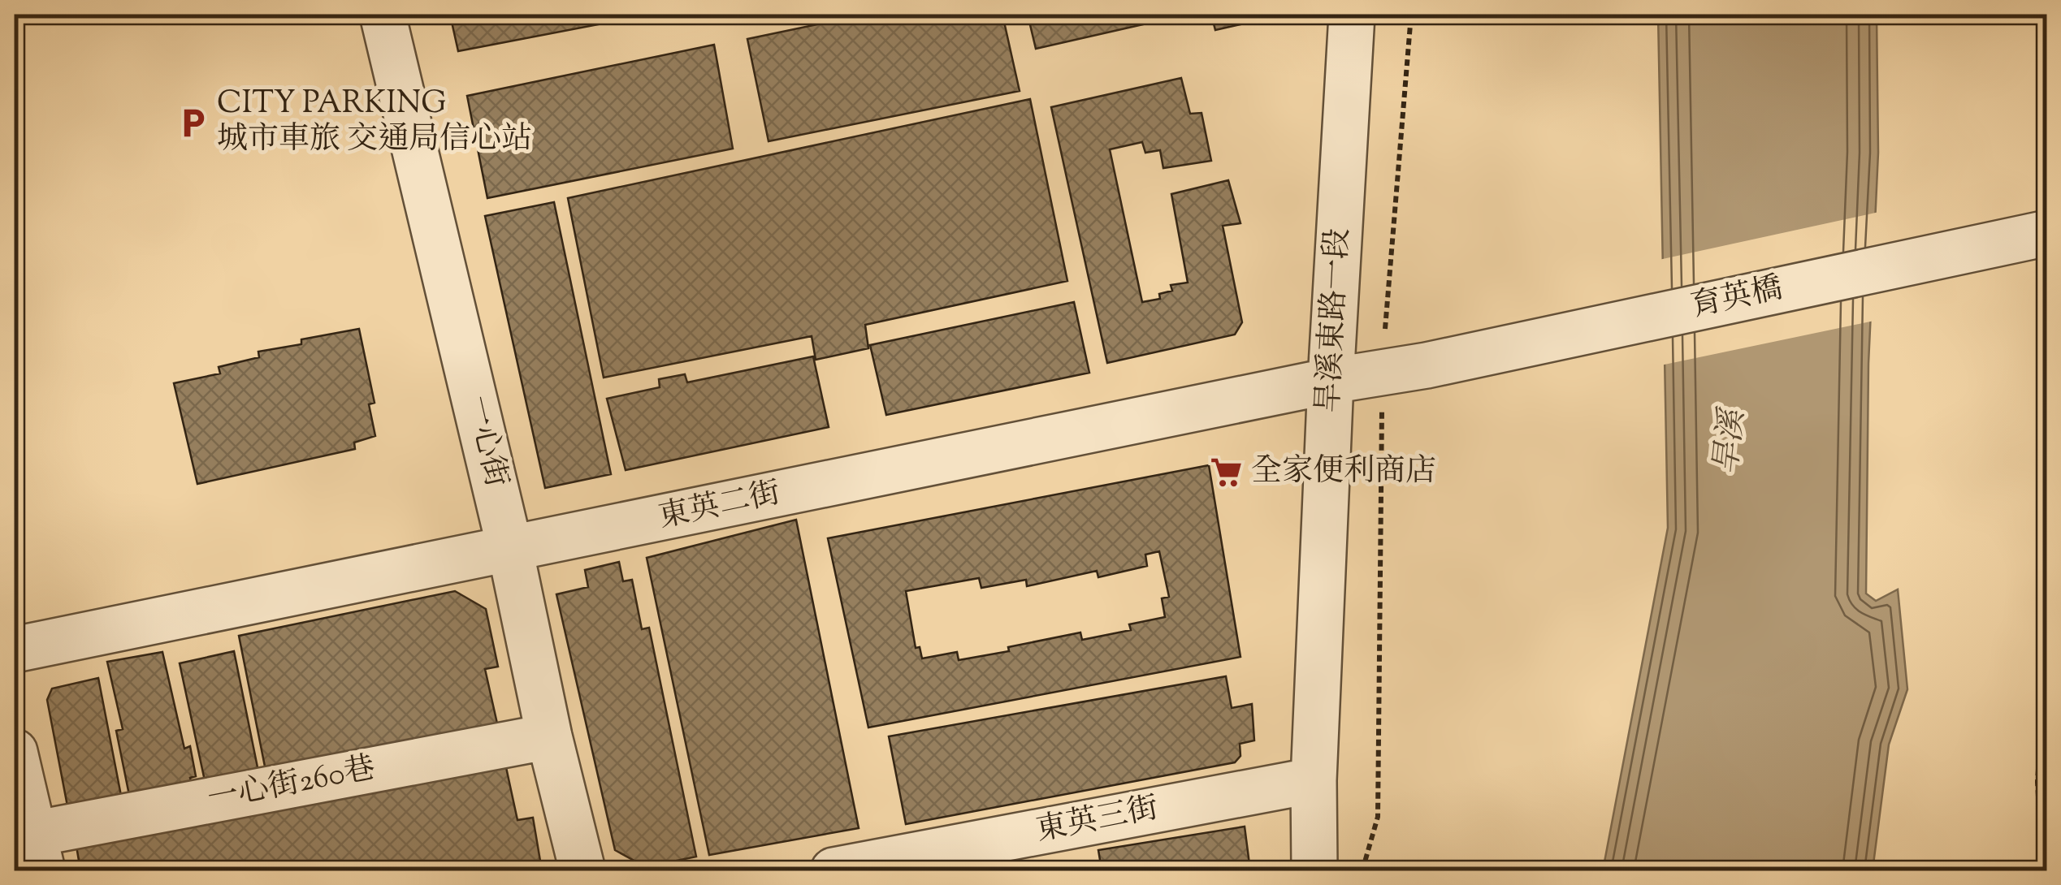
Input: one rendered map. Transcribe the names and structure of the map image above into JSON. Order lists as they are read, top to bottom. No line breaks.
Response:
{"streets":{"street":["育英橋","旱溪東路一段","一心街","東英二街","一心街260巷","東英三街"]},"crossings":[["育英橋","東英二街"],["旱溪東路一段","東英二街"],["旱溪東路一段","東英三街"],["一心街","東英二街"],["一心街","一心街260巷"]],"water":["旱溪"],"places":{"parking":["CITY PARKING 城市車旅 交通局信心站"],"supermarket":["全家便利商店"]}}
